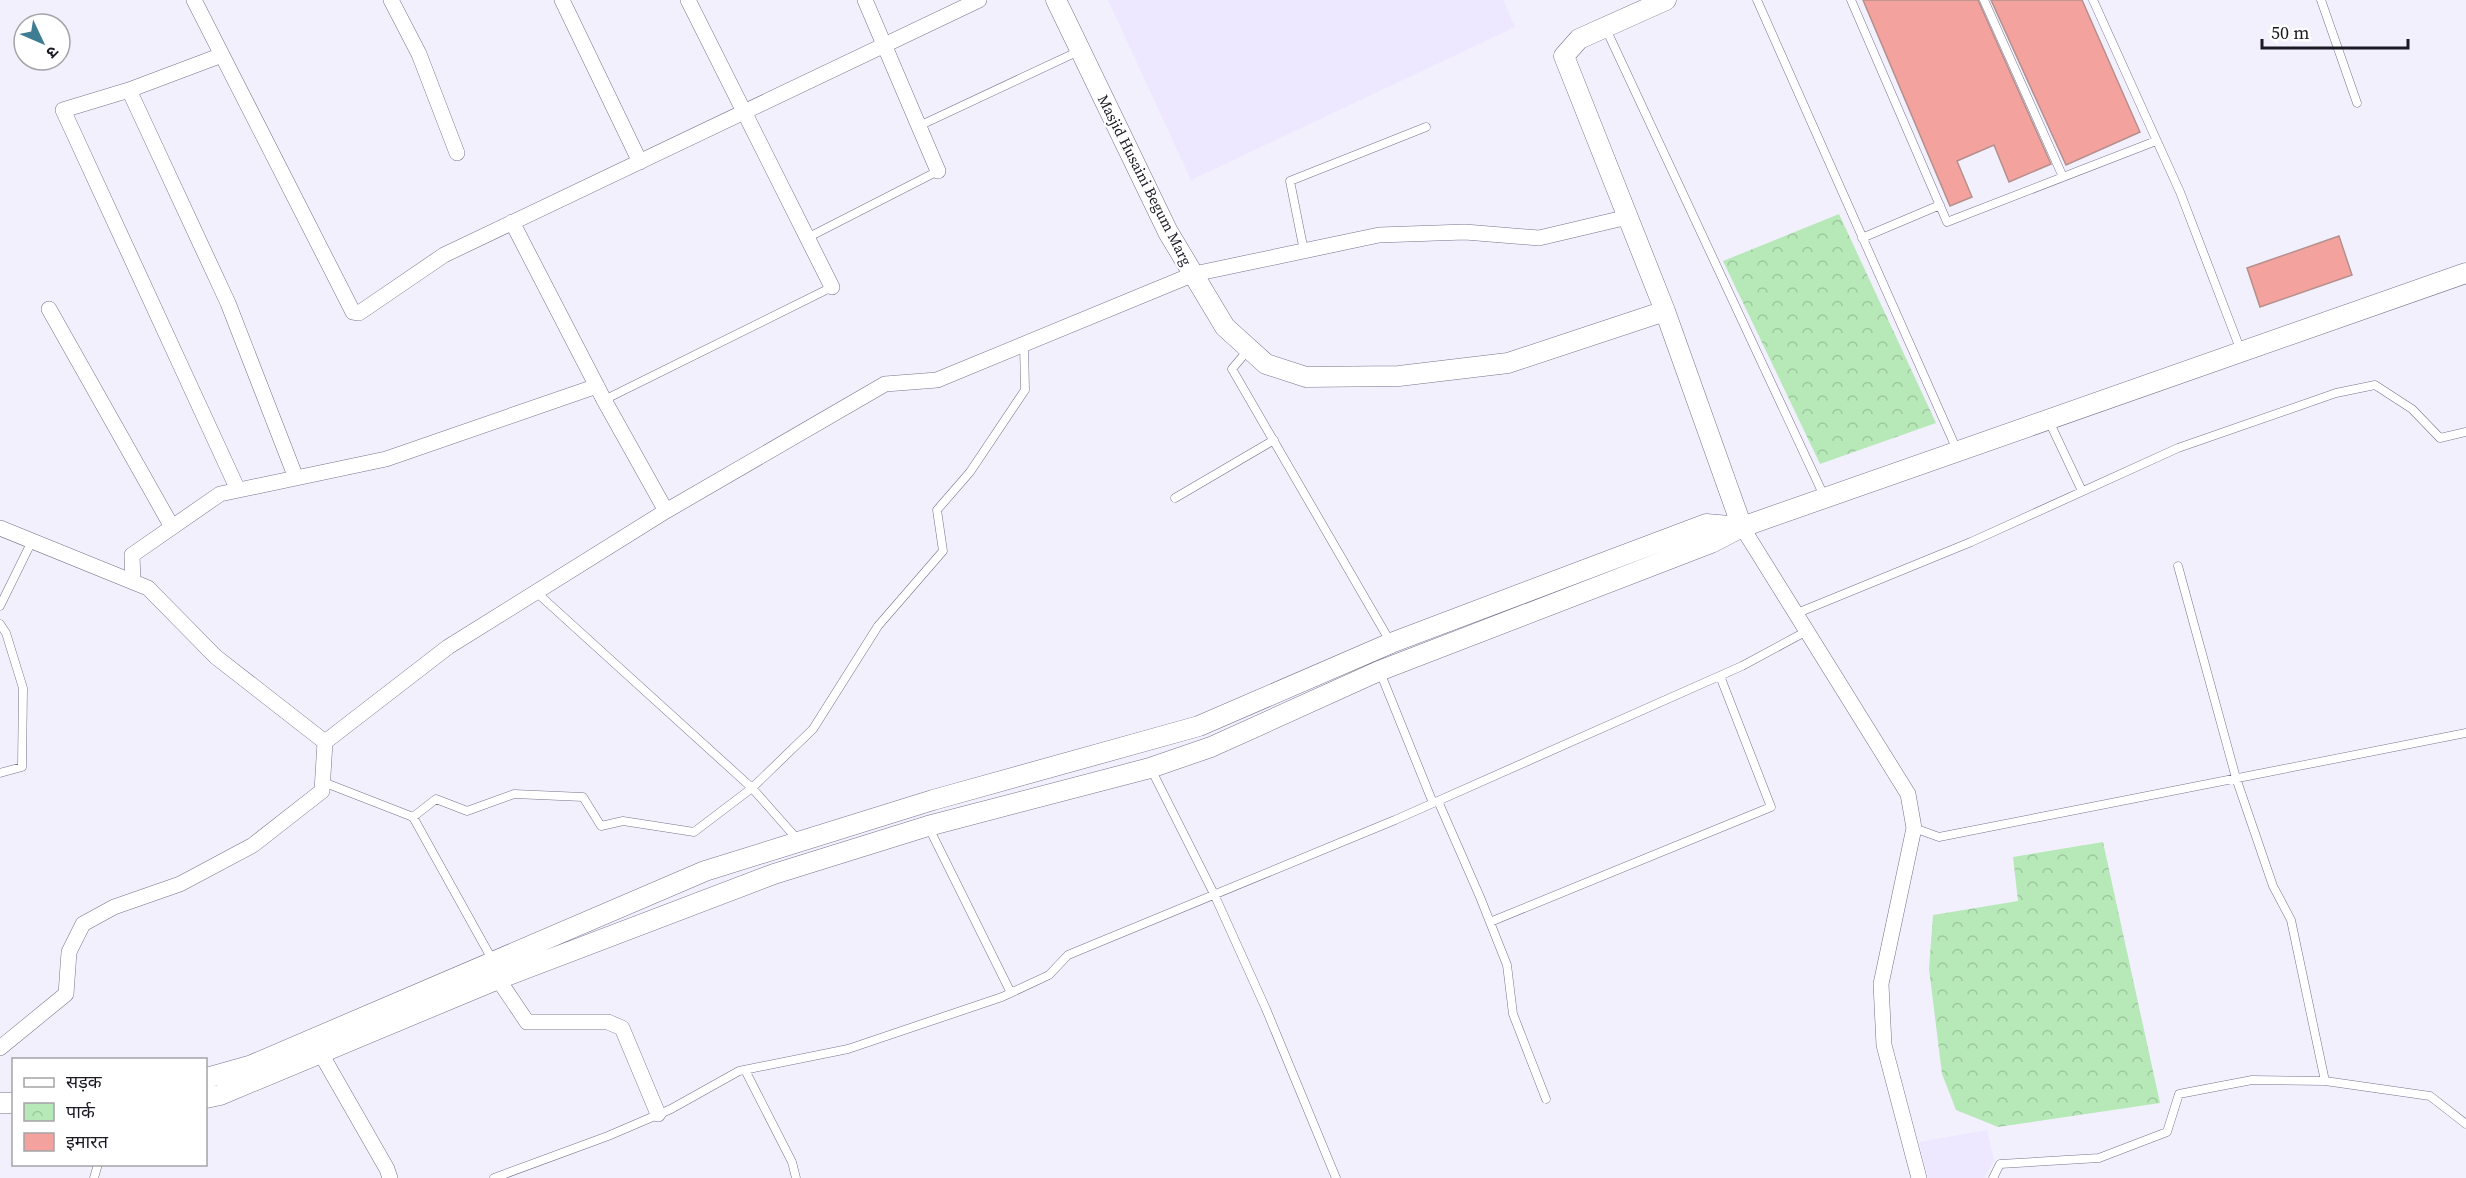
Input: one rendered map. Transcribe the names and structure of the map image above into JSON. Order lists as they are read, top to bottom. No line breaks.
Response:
{"streets":{"street":["Masjid Husaini Begum Marg"]},"legend":["सड़क","पार्क","इमारत"],"scale_bar":"50 m","north":"bottom right"}
